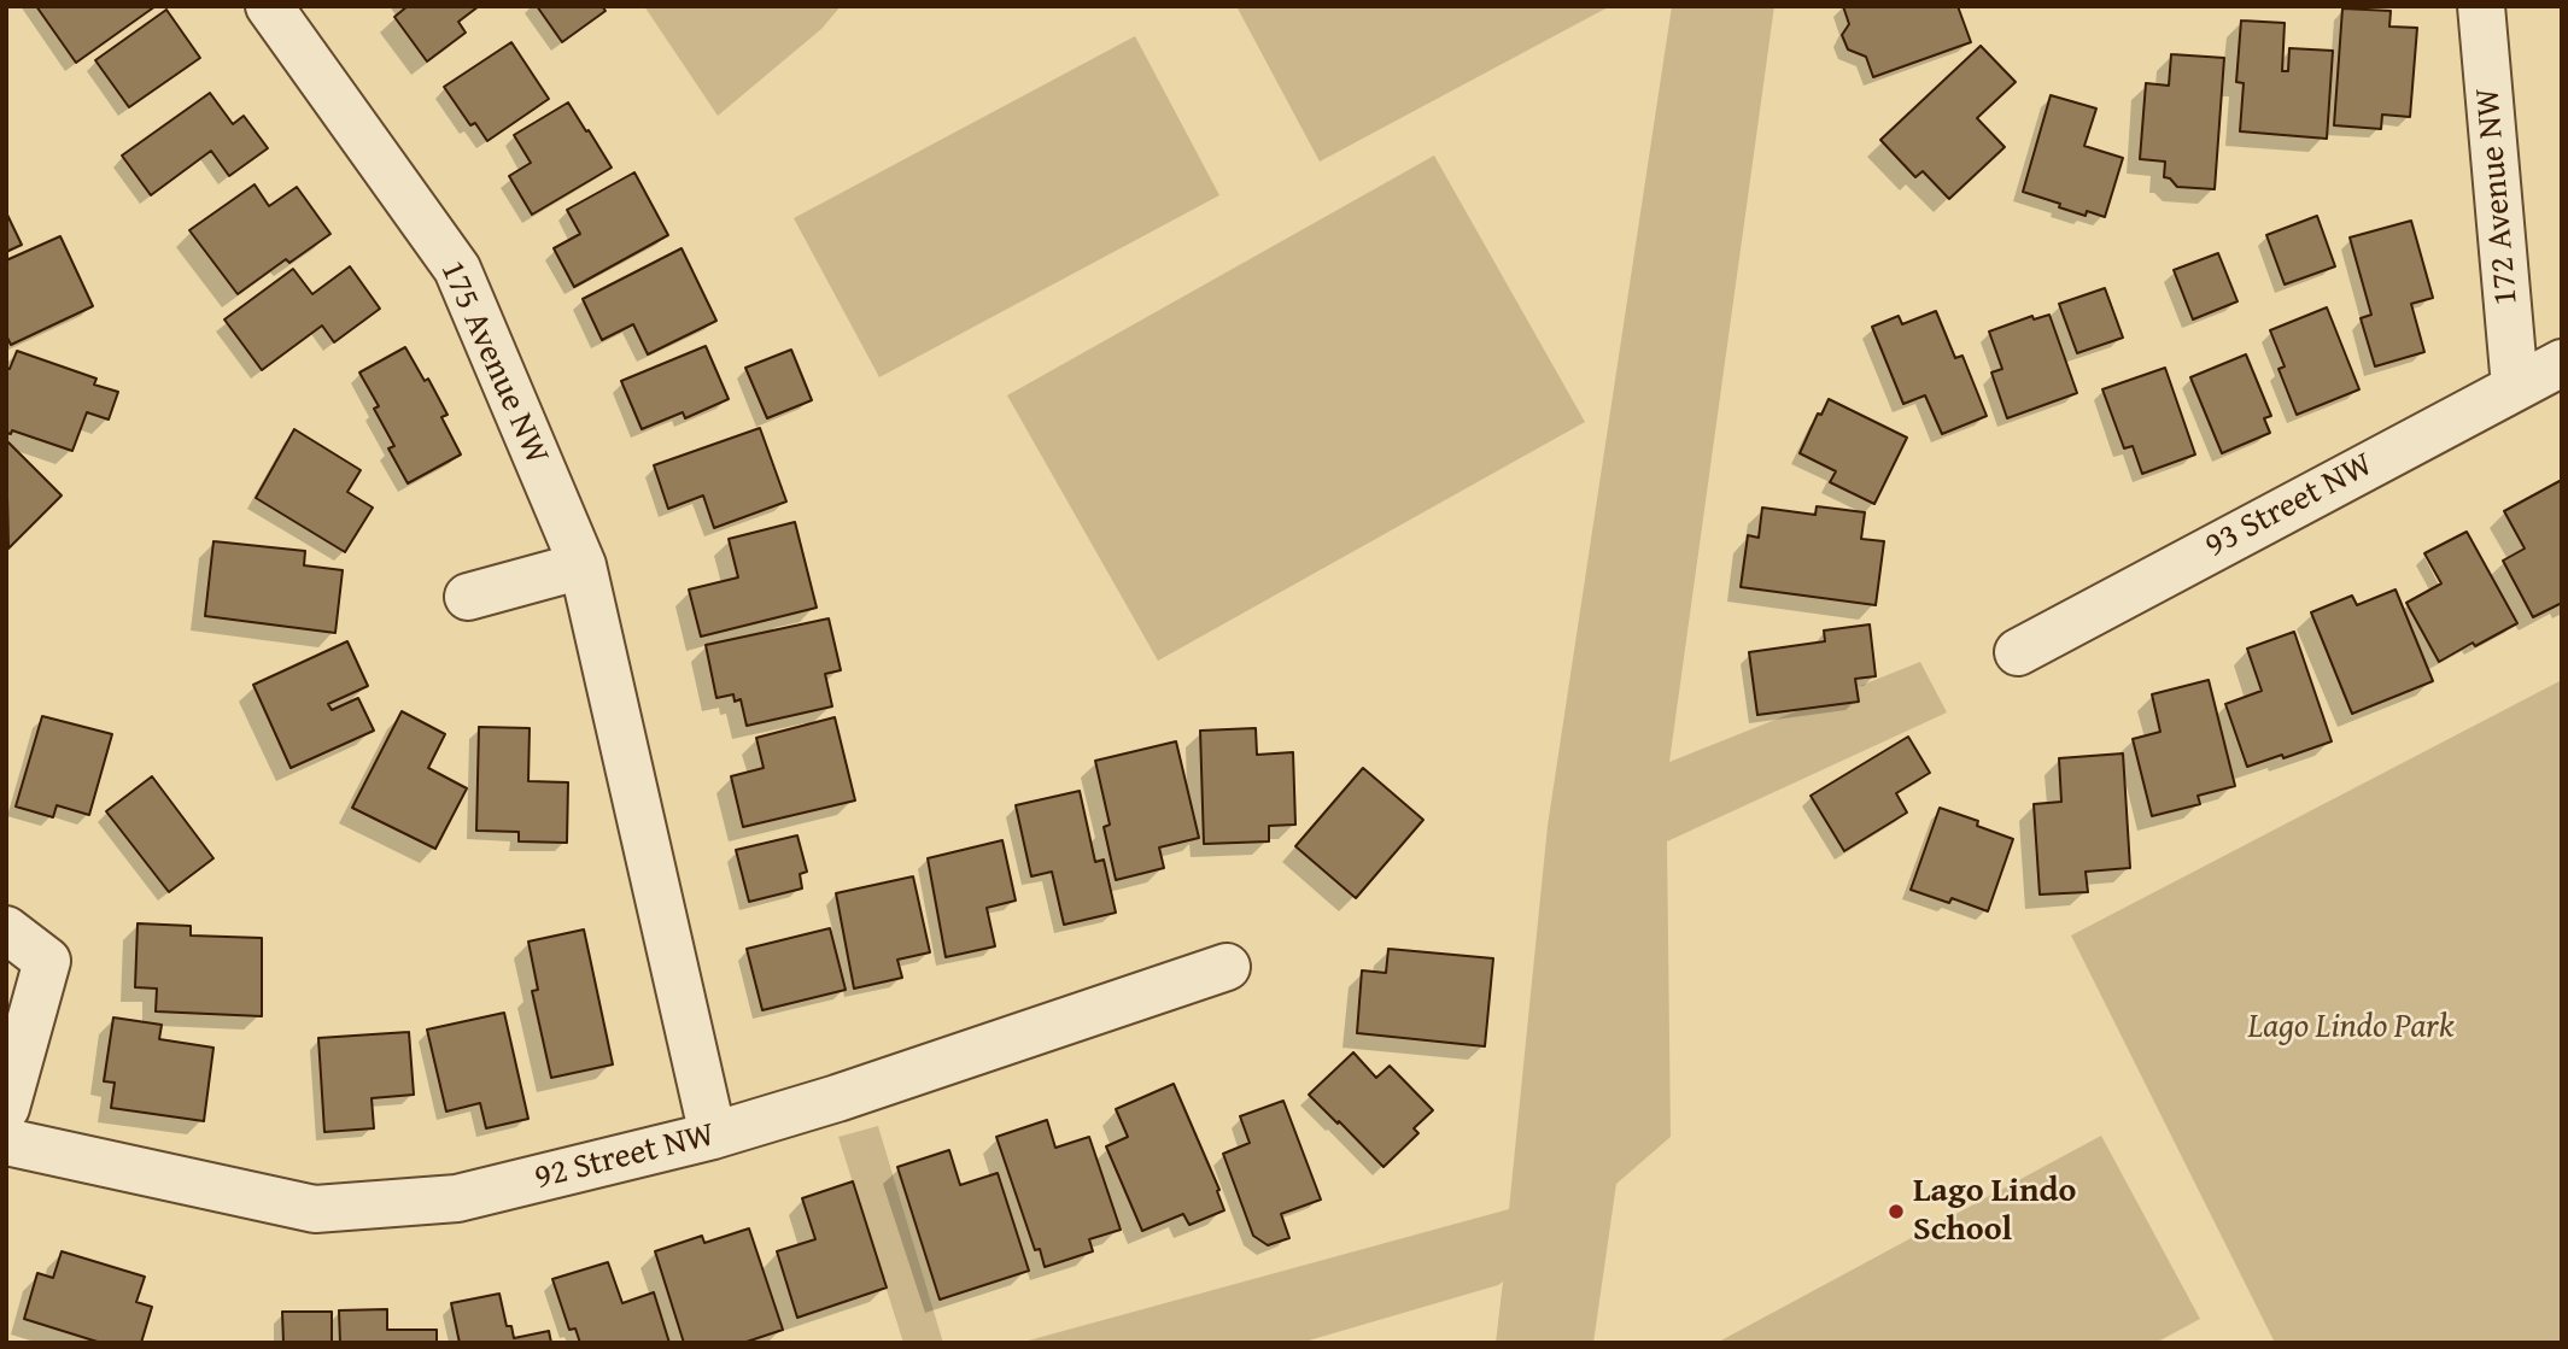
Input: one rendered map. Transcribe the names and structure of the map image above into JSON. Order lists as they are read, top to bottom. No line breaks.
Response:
{"streets":{"street":["172 Avenue NW","175 Avenue NW","93 Street NW","92 Street NW"]},"crossings":[["172 Avenue NW","93 Street NW"],["175 Avenue NW","92 Street NW"]],"parks":["Lago Lindo Park"],"places":["Lago Lindo School"]}
